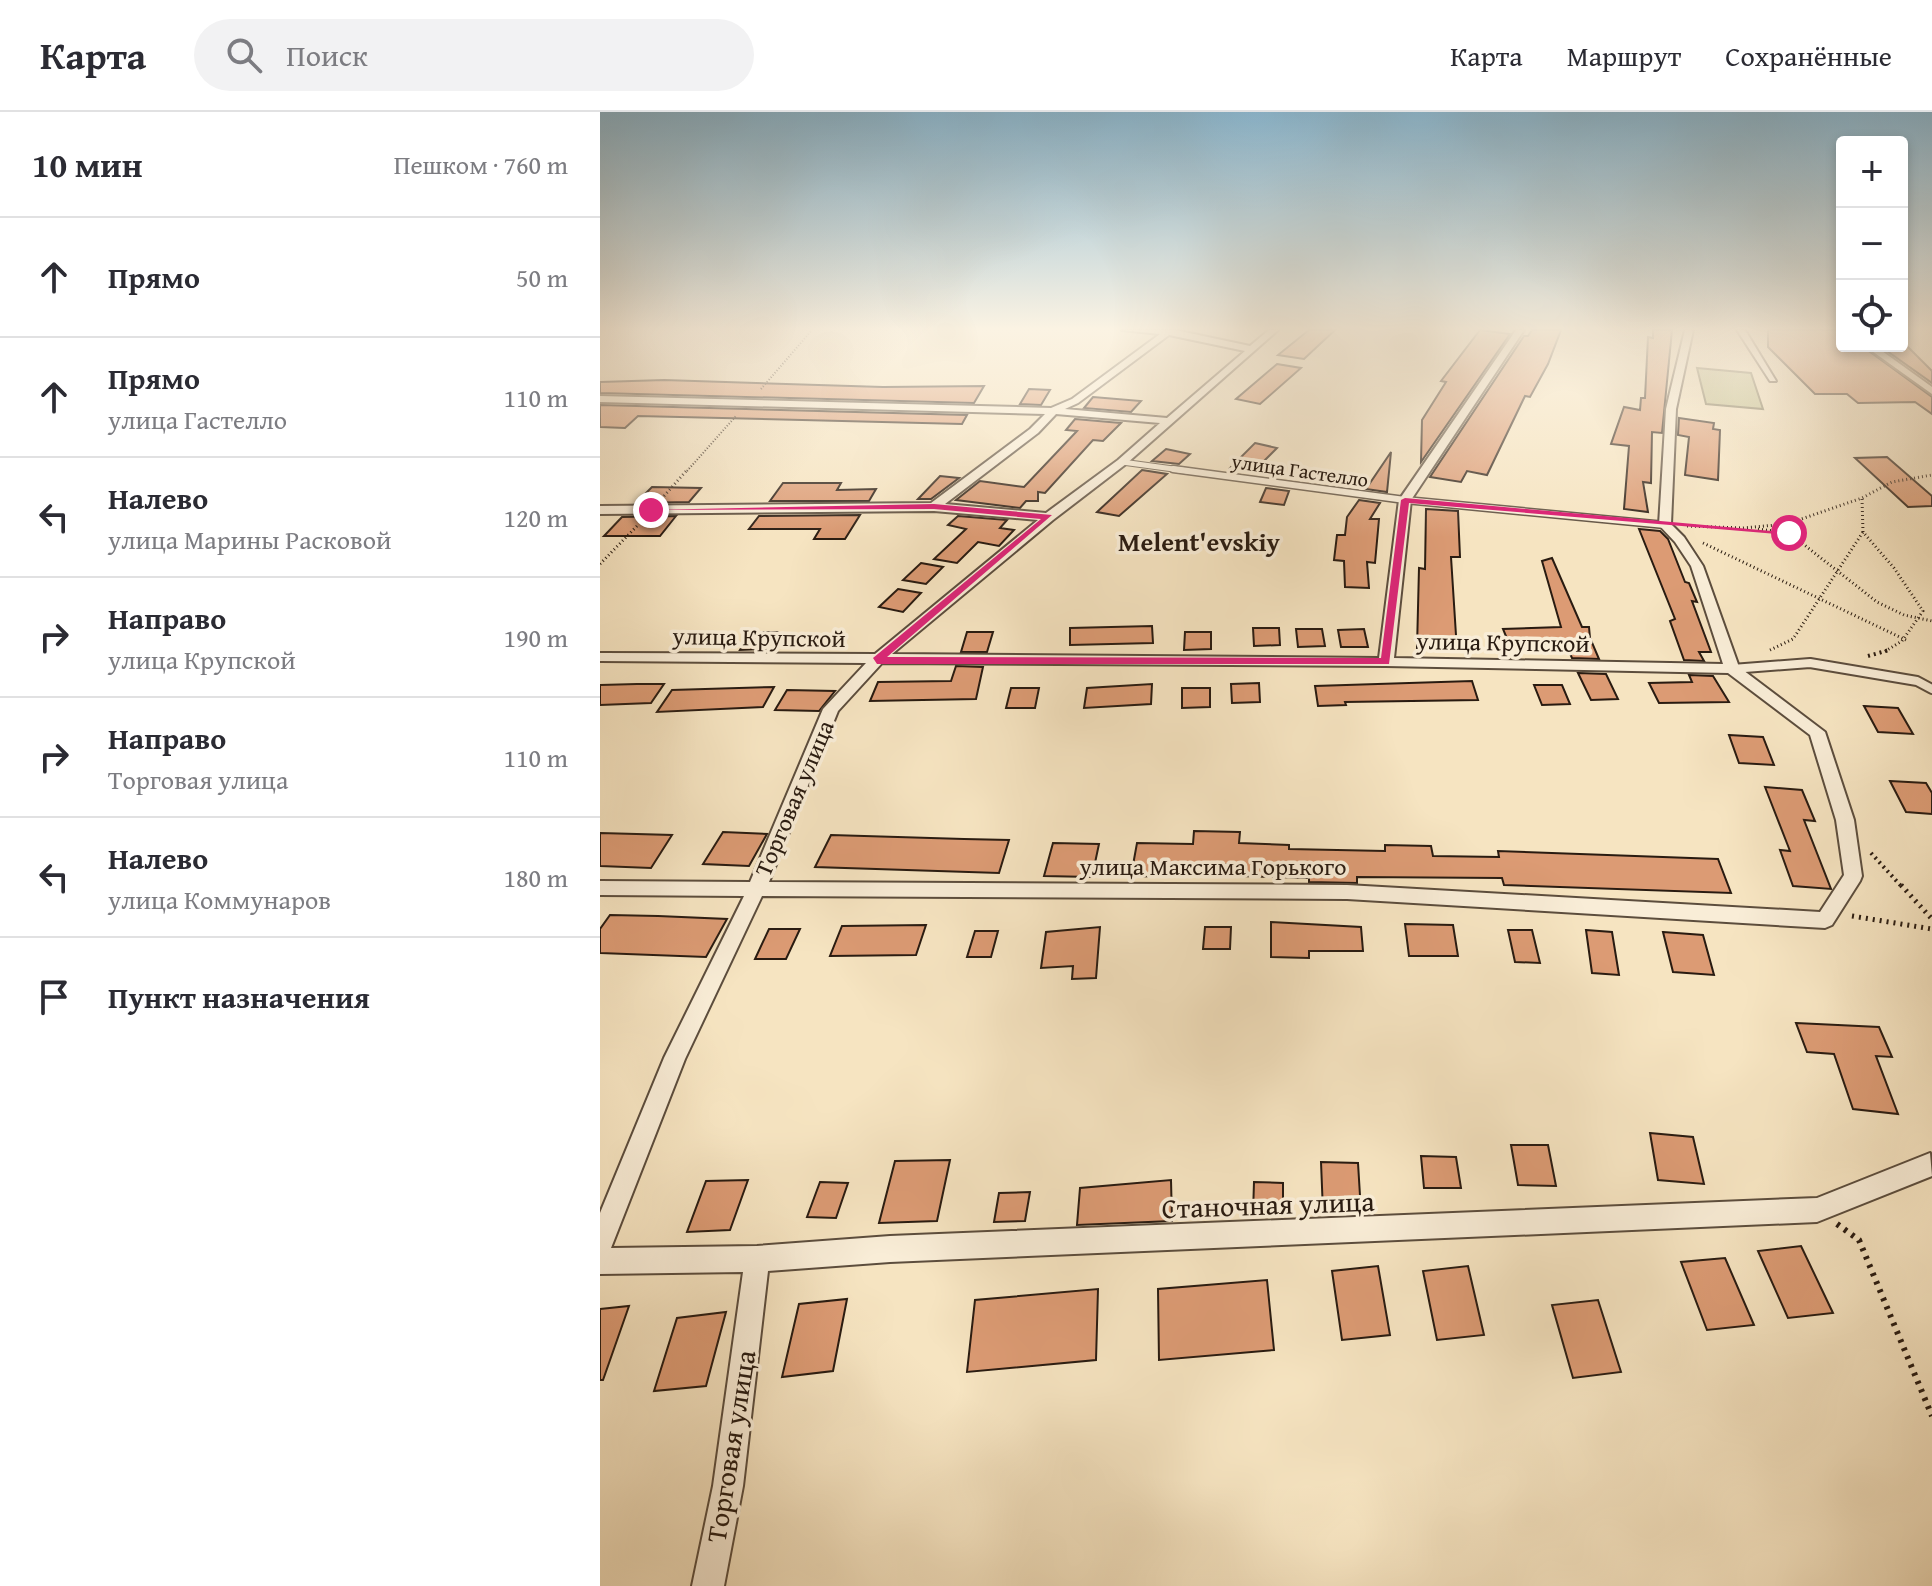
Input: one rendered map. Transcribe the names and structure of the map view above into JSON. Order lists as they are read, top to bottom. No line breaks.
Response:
{"streets":{"street":["улица Крупской","Торговая улица","улица Максима Горького","Станочная улица"],"lane":["улица Гастелло"]},"crossings":[["улица Гастелло","Торговая улица"],["улица Крупской","Торговая улица"],["Торговая улица","улица Максима Горького"],["Торговая улица","Станочная улица"]],"districts":["Melent'evskiy"],"page":{"header":"Карта","search":"Поиск","nav":["Карта","Маршрут","Сохранённые"],"heading":["10 мин","Пешком · 760 m"],"map_buttons":["+","−"],"list":[["Прямо","50 m"],["Прямо","улица Гастелло","110 m"],["Налево","улица Марины Расковой","120 m"],["Направо","улица Крупской","190 m"],["Направо","Торговая улица","110 m"],["Налево","улица Коммунаров","180 m"],"Пункт назначения"]}}
